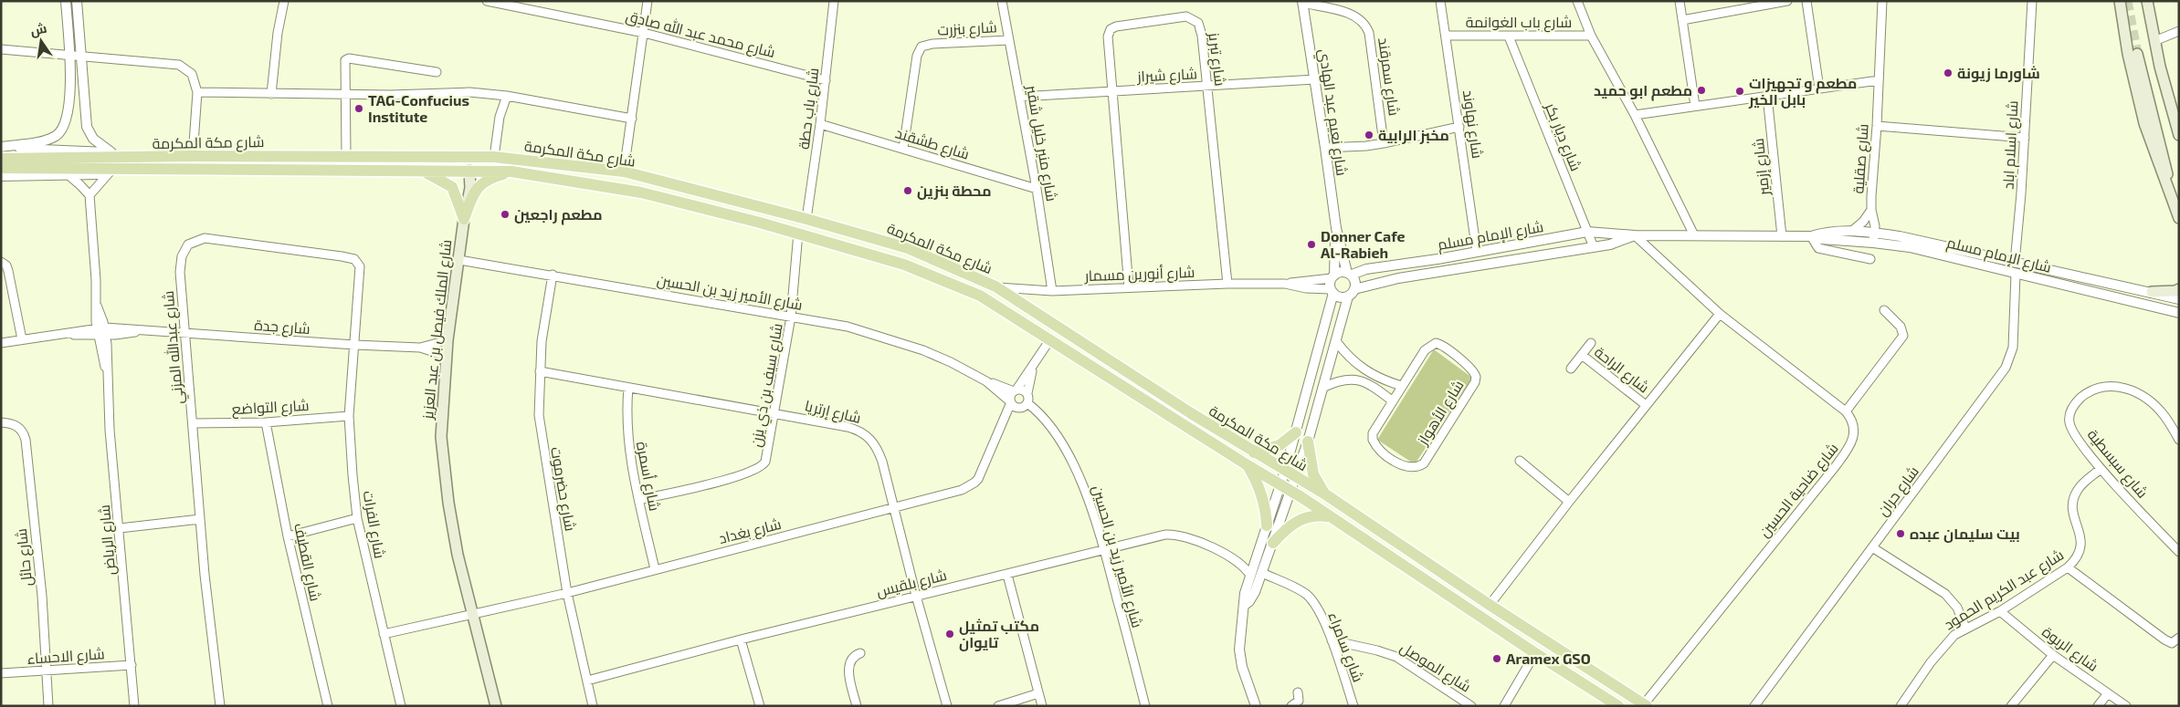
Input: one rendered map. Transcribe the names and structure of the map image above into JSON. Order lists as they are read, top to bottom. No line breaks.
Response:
{"streets":{"main road":["شارع مكة المكرمة","شارع الملك فيصل بن عبد العزيز"],"street":["شارع باب الغوانمة","شارع بنزرت","شارع محمد عبد الله صادق","شارع تبريز","شارع شيراز","شارع سمرقند","شارع باب حطة","شارع نعيم عبد الهادي","شارع نهاوند","شارع ديار بكر","شارع طشقند","شارع منير خليل شقير","شارع اسلام اباد","شارع صقلية","شارع إزمير","شارع الإمام مسلم","شارع أنورين مسمار","شارع الأمير زيد بن الحسين","شارع جدة","شارع عبدالله المزني","شارع الراحة","شارع سيف بن ذي يزن","شارع التواضع","شارع إرتريا","شارع الأهواز","شارع سبسطية","شارع أسمرة","شارع حضرموت","شارع ضاحية الحسين","شارع حران","شارع الفرات","شارع بغداد","شارع الرياض","شارع حائل","شارع القطيف","شارع بلقيس","شارع عبد الكريم الحمود","شارع سامراء","شارع الربوة","شارع الاحساء","شارع الموصل"]},"crossings":[["شارع باب الغوانمة","شارع نهاوند"],["شارع باب الغوانمة","شارع ديار بكر"],["شارع بنزرت","شارع طشقند"],["شارع بنزرت","شارع منير خليل شقير"],["شارع محمد عبد الله صادق","شارع باب حطة"],["شارع تبريز","شارع شيراز"],["شارع تبريز","شارع أنورين مسمار"],["شارع شيراز","شارع نعيم عبد الهادي"],["شارع شيراز","شارع منير خليل شقير"],["شارع سمرقند","شارع نعيم عبد الهادي"],["شارع باب حطة","شارع مكة المكرمة"],["شارع باب حطة","شارع طشقند"],["شارع نعيم عبد الهادي","شارع الإمام مسلم"],["شارع نعيم عبد الهادي","شارع أنورين مسمار"],["شارع نهاوند","شارع الإمام مسلم"],["شارع ديار بكر","شارع الإمام مسلم"],["شارع مكة المكرمة","شارع أنورين مسمار"],["شارع مكة المكرمة","شارع الملك فيصل بن عبد العزيز"],["شارع مكة المكرمة","شارع سيف بن ذي يزن"],["شارع مكة المكرمة","شارع ضاحية الحسين"],["شارع طشقند","شارع منير خليل شقير"],["شارع منير خليل شقير","شارع أنورين مسمار"],["شارع اسلام اباد","شارع الإمام مسلم"],["شارع صقلية","شارع الإمام مسلم"],["شارع إزمير","شارع الإمام مسلم"],["شارع الإمام مسلم","شارع أنورين مسمار"],["شارع الإمام مسلم","شارع ضاحية الحسين"],["شارع الإمام مسلم","شارع حران"],["شارع الأمير زيد بن الحسين","شارع الملك فيصل بن عبد العزيز"],["شارع الأمير زيد بن الحسين","شارع سيف بن ذي يزن"],["شارع الأمير زيد بن الحسين","شارع حضرموت"],["شارع الأمير زيد بن الحسين","شارع بغداد"],["شارع الأمير زيد بن الحسين","شارع بلقيس"],["شارع جدة","شارع الملك فيصل بن عبد العزيز"],["شارع جدة","شارع عبدالله المزني"],["شارع جدة","شارع الفرات"],["شارع جدة","شارع الرياض"],["شارع الملك فيصل بن عبد العزيز","شارع بغداد"],["شارع عبدالله المزني","شارع التواضع"],["شارع عبدالله المزني","شارع الفرات"],["شارع سيف بن ذي يزن","شارع إرتريا"],["شارع سيف بن ذي يزن","شارع أسمرة"],["شارع التواضع","شارع الفرات"],["شارع التواضع","شارع القطيف"],["شارع إرتريا","شارع أسمرة"],["شارع إرتريا","شارع حضرموت"],["شارع إرتريا","شارع بغداد"],["شارع إرتريا","شارع بلقيس"],["شارع سبسطية","شارع عبد الكريم الحمود"],["شارع أسمرة","شارع بغداد"],["شارع حضرموت","شارع بغداد"],["شارع حضرموت","شارع بلقيس"],["شارع الفرات","شارع بغداد"],["شارع الرياض","شارع الاحساء"],["شارع حائل","شارع الاحساء"],["شارع عبد الكريم الحمود","شارع الربوة"],["شارع سامراء","شارع الموصل"]],"places":["شاورما زيونة","مطعم ابو حميد","مطعم و تجهيزات بابل الخير","TAG-Confucius Institute","مخبز الرابية","محطة بنزين","مطعم راجعين","Donner Cafe Al-Rabieh","بيت سليمان عبده","مكتب تمثيل تايوان","Aramex GSO"],"north":"top"}
